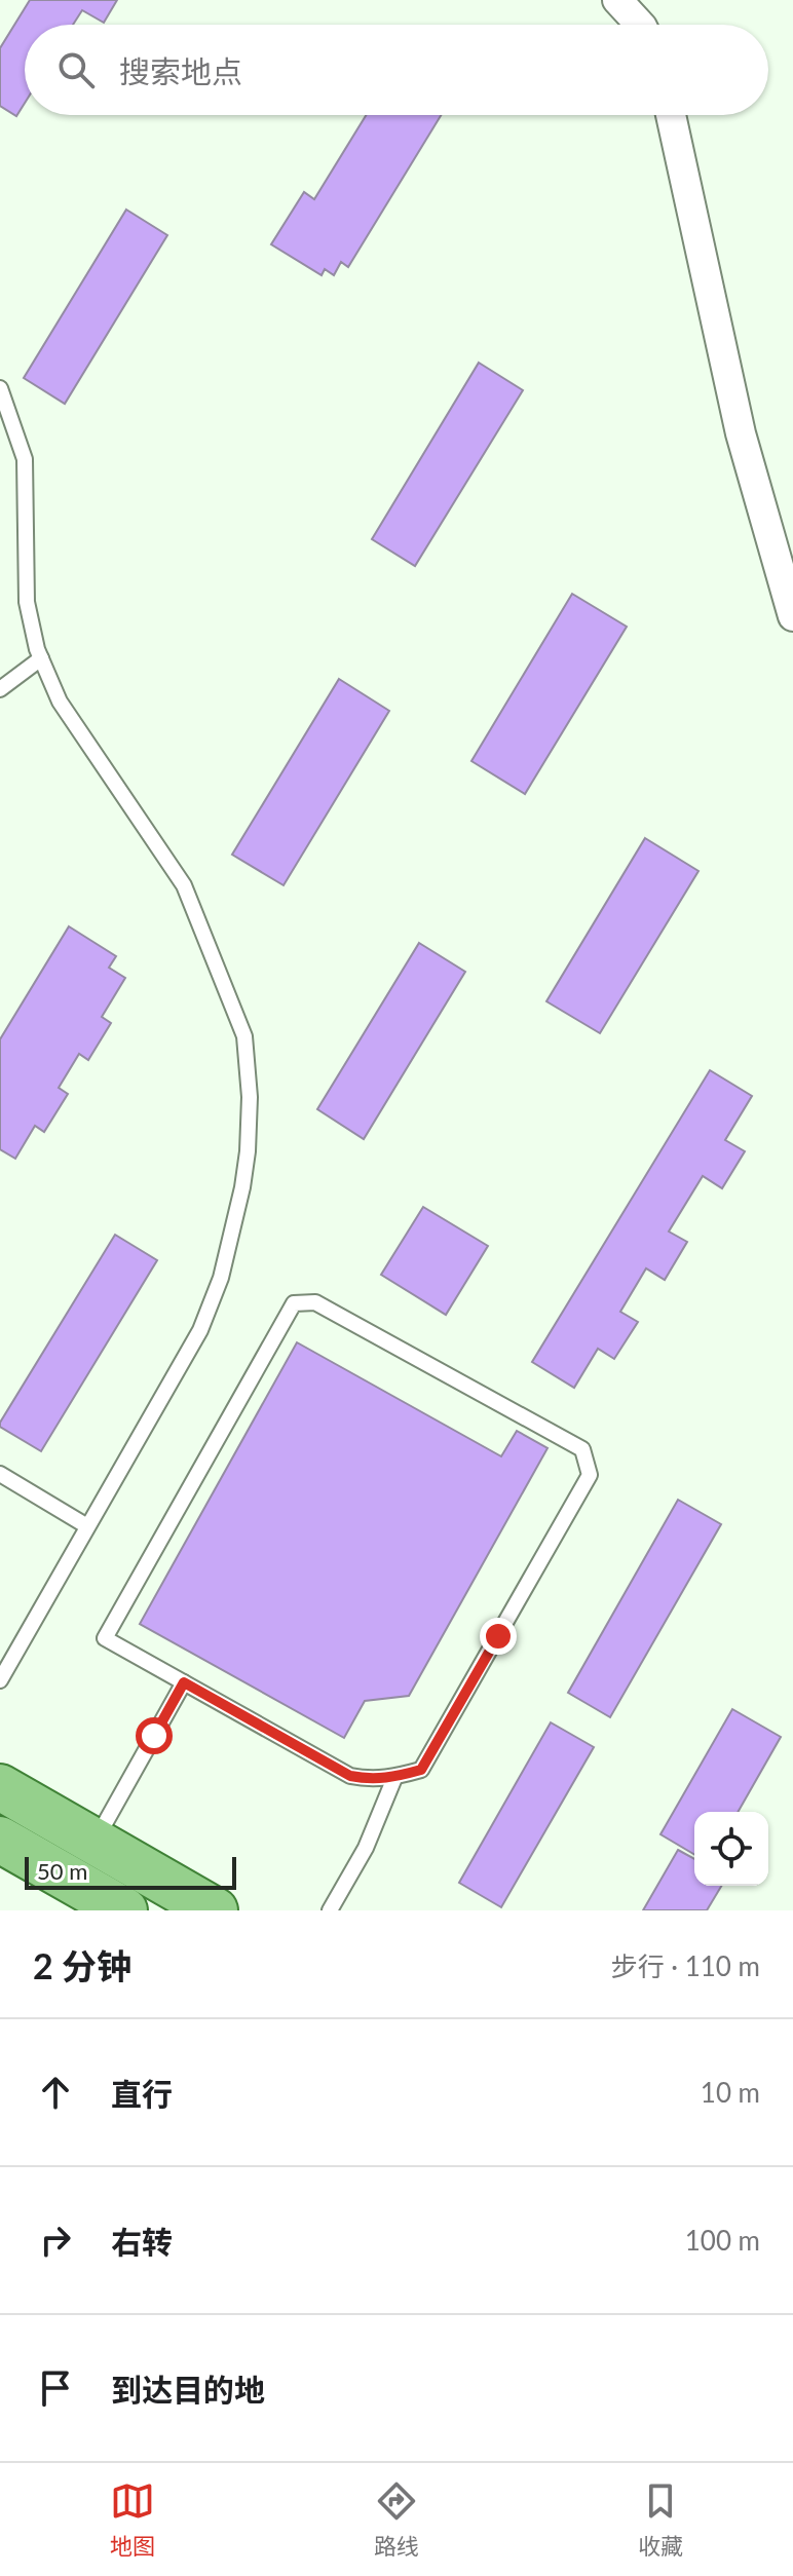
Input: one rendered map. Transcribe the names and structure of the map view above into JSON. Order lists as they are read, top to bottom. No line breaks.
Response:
{"scale_bar":"50 m","page":{"search":"搜索地点","scale":"50 m","heading":["2 分钟","步行 · 110 m"],"list":[["直行","10 m"],["右转","100 m"],"到达目的地"],"nav":["地图","路线","收藏"]}}
